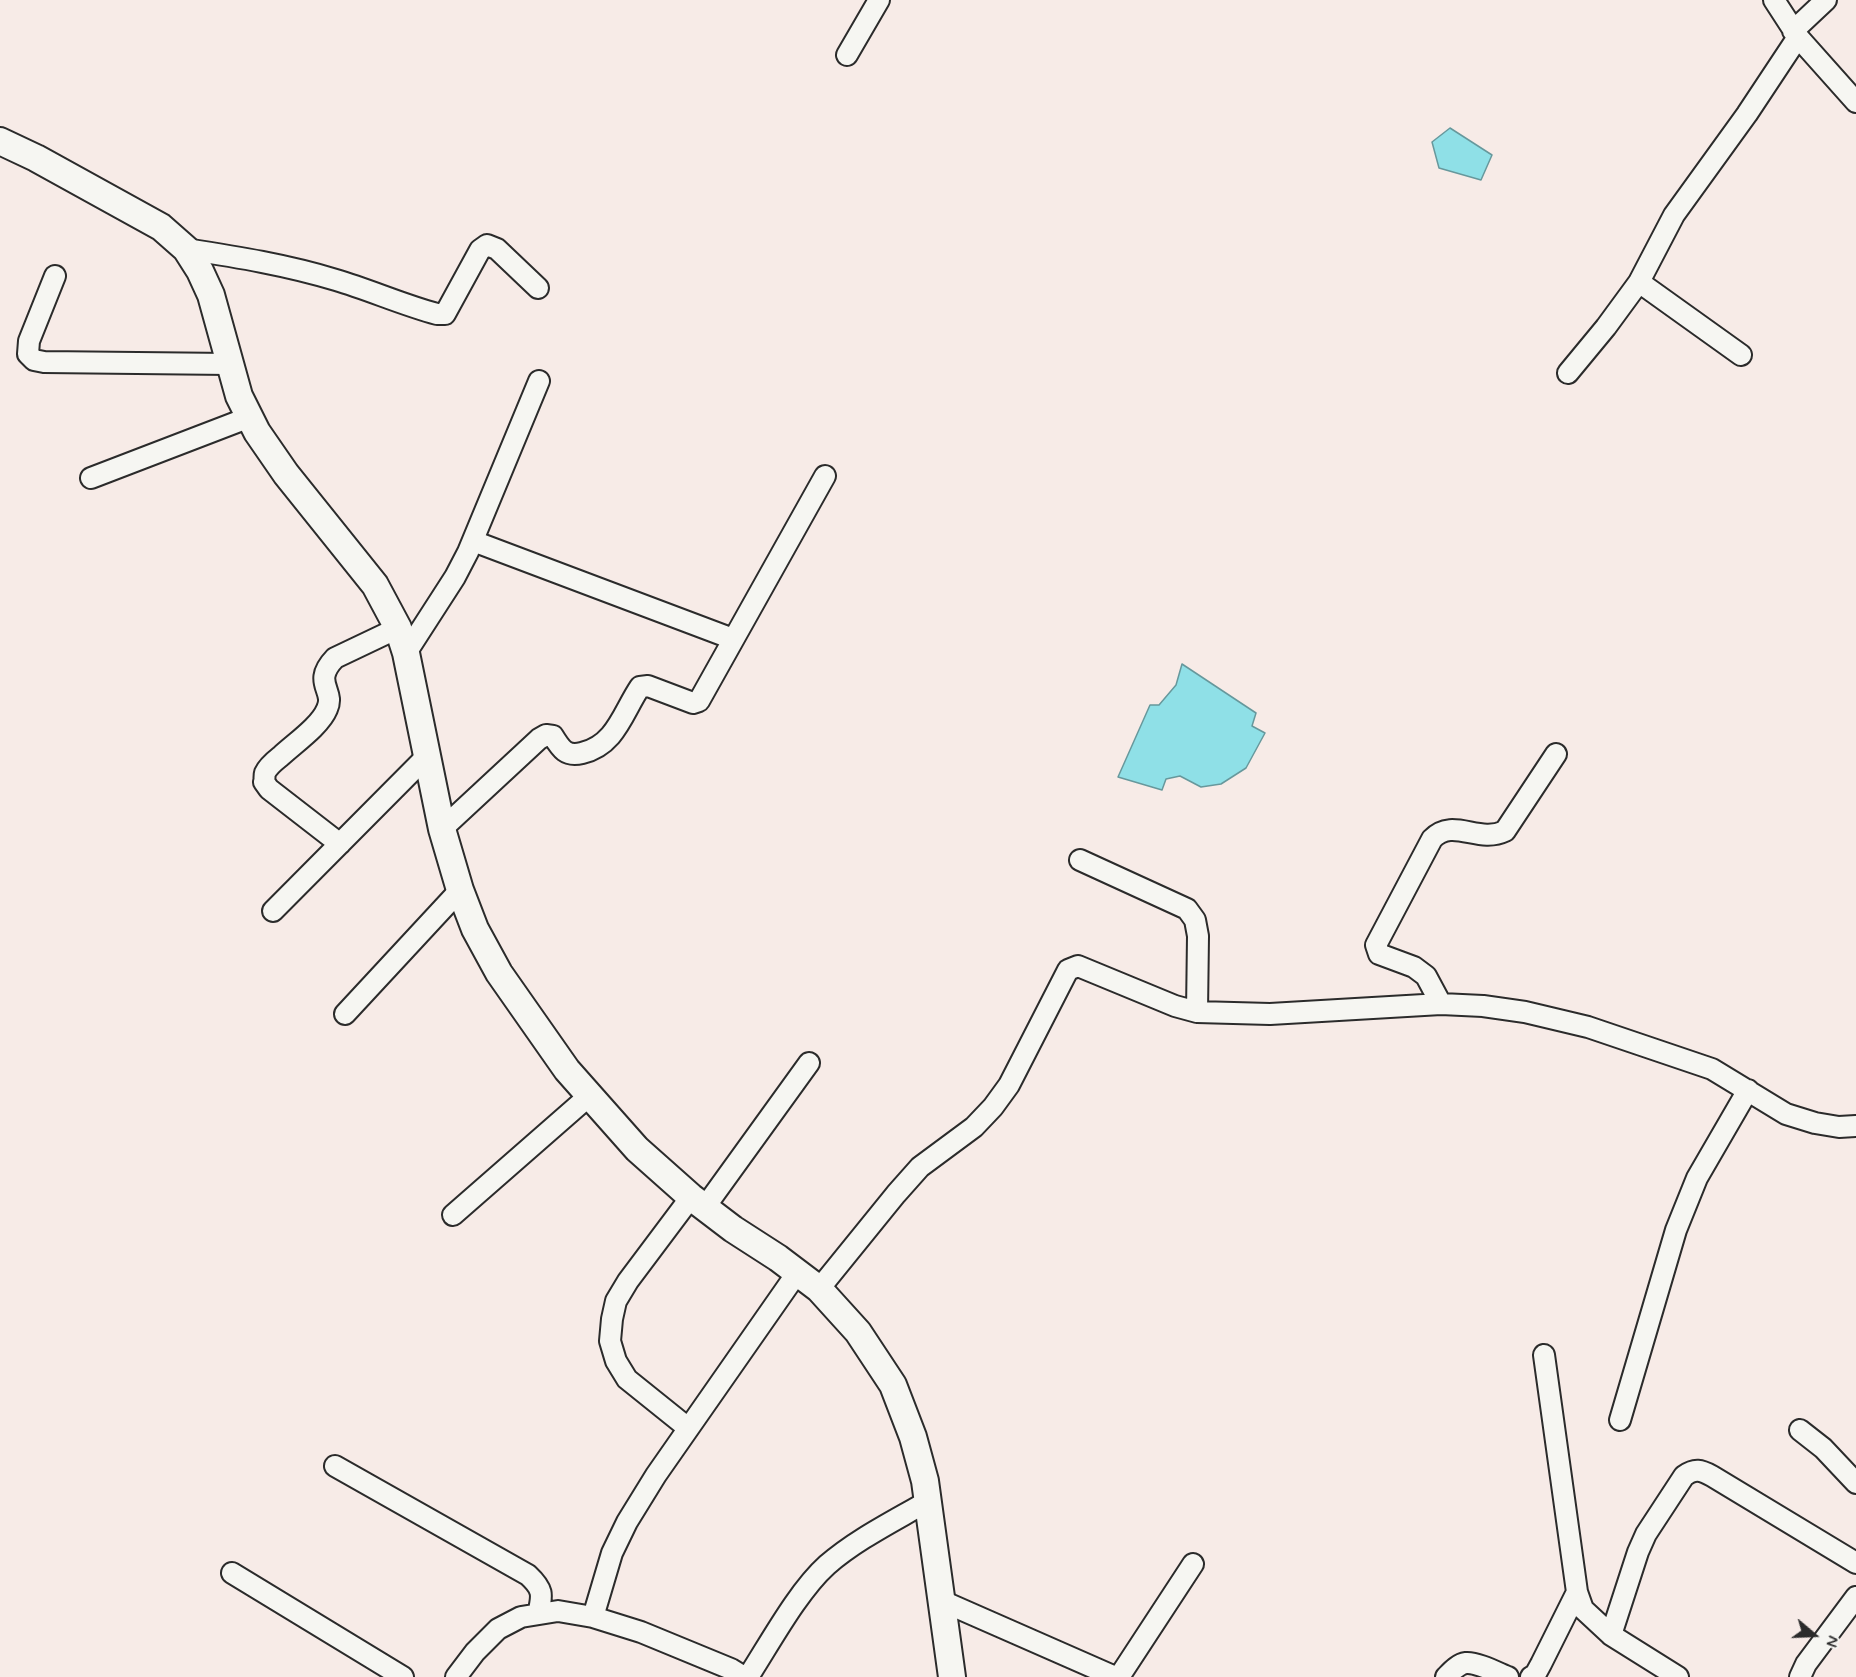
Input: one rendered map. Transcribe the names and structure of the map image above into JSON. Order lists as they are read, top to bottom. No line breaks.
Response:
{"north":"right"}
